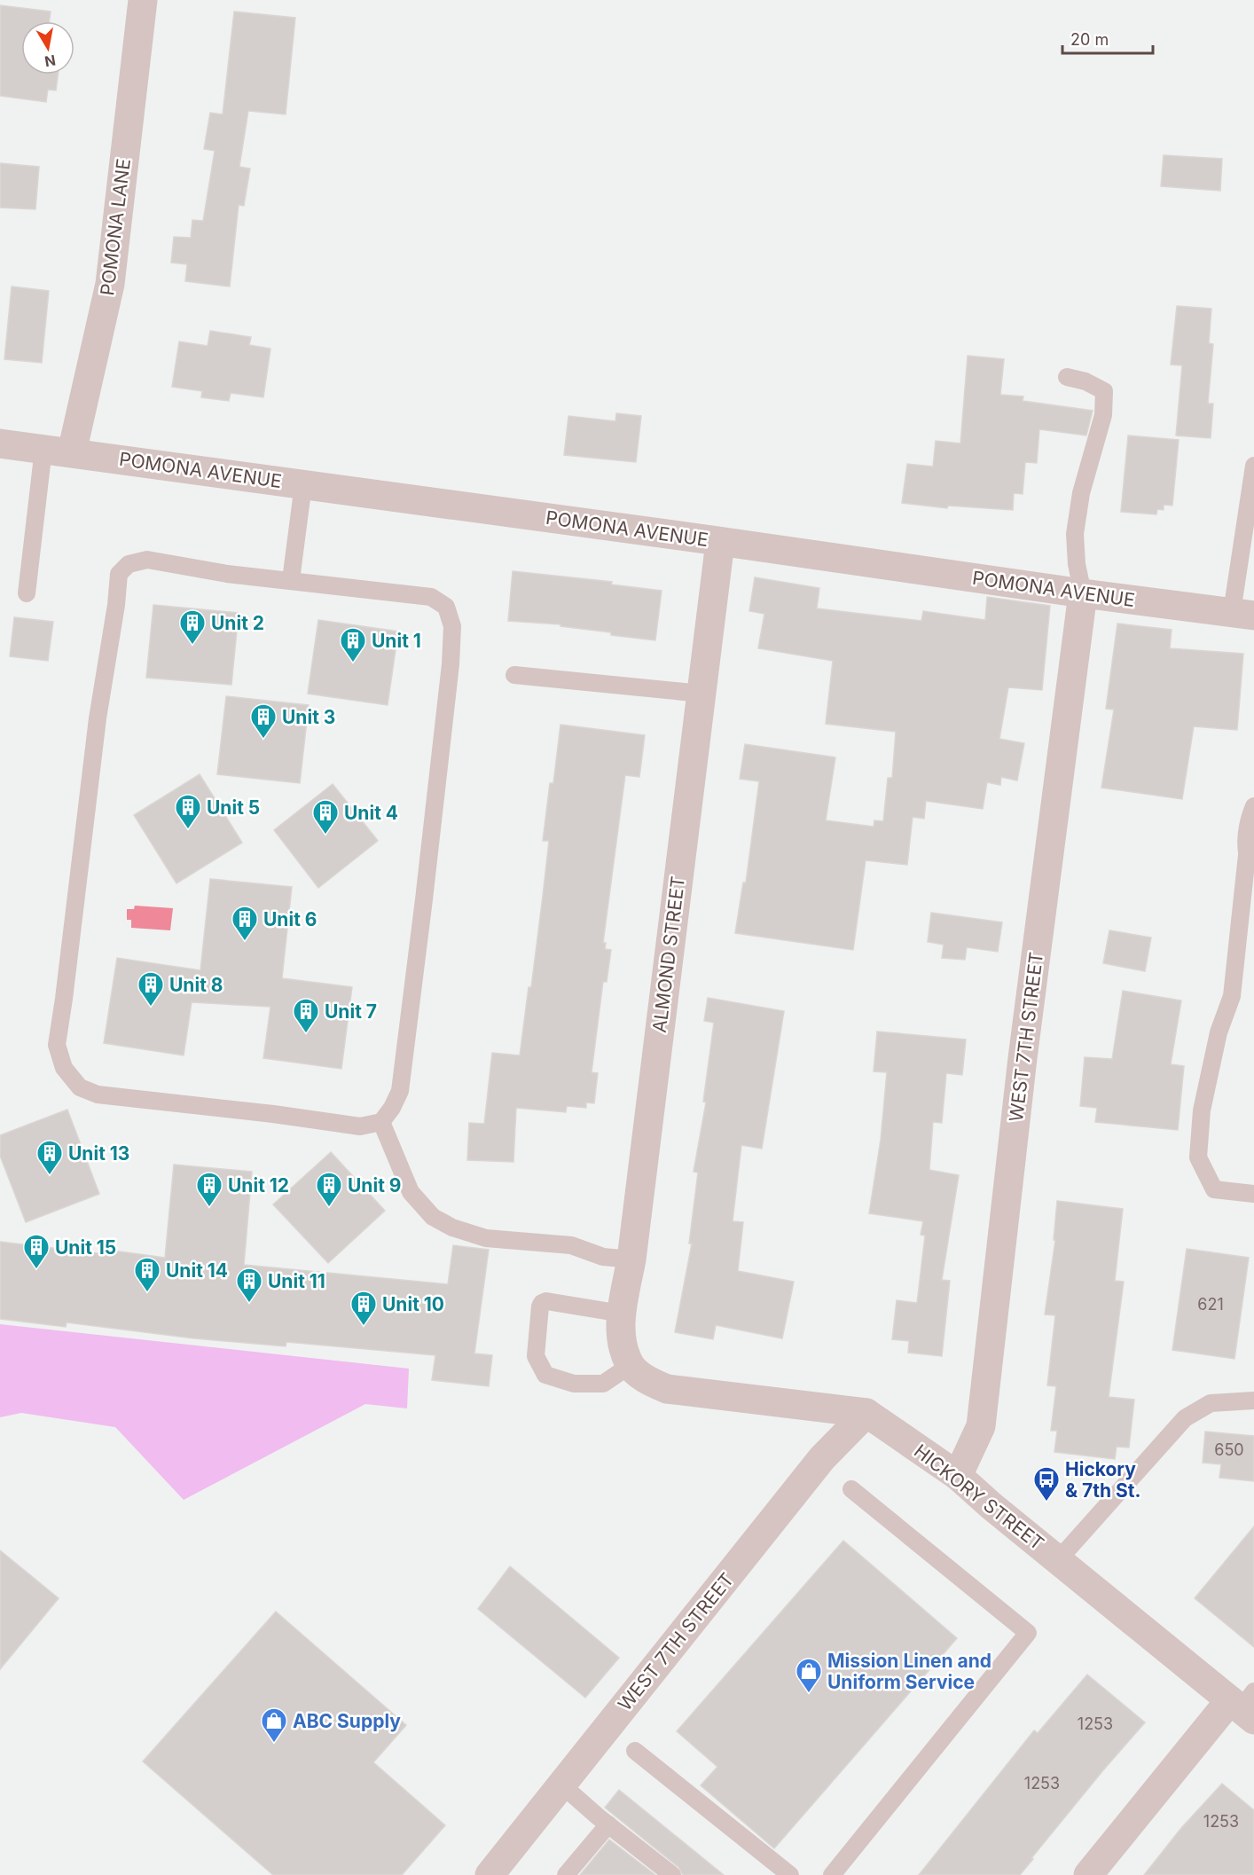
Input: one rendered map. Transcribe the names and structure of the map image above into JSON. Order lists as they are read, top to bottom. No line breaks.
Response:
{"streets":{"street":["POMONA LANE","POMONA AVENUE","ALMOND STREET","WEST 7TH STREET","HICKORY STREET"]},"crossings":[["POMONA LANE","POMONA AVENUE"],["POMONA AVENUE","ALMOND STREET"],["POMONA AVENUE","WEST 7TH STREET"],["ALMOND STREET","HICKORY STREET"],["WEST 7TH STREET","HICKORY STREET"]],"places":{"building":["Unit 2","Unit 1","Unit 3","Unit 5","Unit 4","Unit 6","Unit 8","Unit 7","Unit 13","Unit 12","Unit 9","Unit 15","Unit 14","Unit 11","Unit 10"],"bus stop":["Hickory & 7th St."],"shop":["Mission Linen and Uniform Service","ABC Supply"]},"house_numbers":["621","650","1253","1253","1253"],"scale_bar":"20 m","north":"bottom"}
